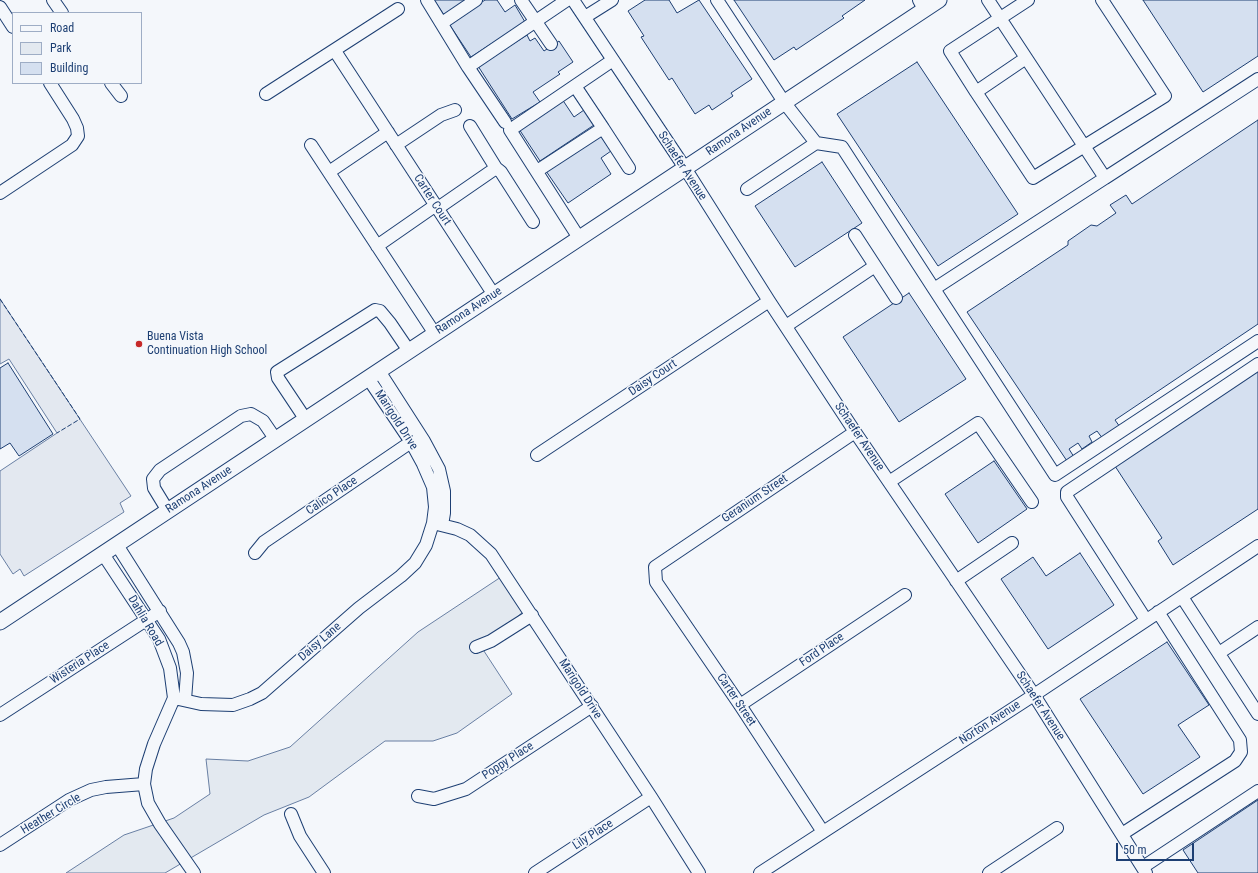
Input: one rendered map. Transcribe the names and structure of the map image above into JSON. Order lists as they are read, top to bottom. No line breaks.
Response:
{"streets":{"main road":["Ramona Avenue"],"street":["Schaefer Avenue","Carter Court","Daisy Court","Marigold Drive","Calico Place","Geranium Street","Dahlia Road","Daisy Lane","Ford Place","Wisteria Place","Carter Street","Norton Avenue","Poppy Place","Heather Circle","Lily Place"]},"crossings":[["Ramona Avenue","Schaefer Avenue"],["Ramona Avenue","Carter Court"],["Ramona Avenue","Marigold Drive"],["Ramona Avenue","Dahlia Road"],["Schaefer Avenue","Daisy Court"],["Schaefer Avenue","Geranium Street"],["Schaefer Avenue","Norton Avenue"],["Marigold Drive","Calico Place"],["Marigold Drive","Daisy Lane"],["Marigold Drive","Poppy Place"],["Marigold Drive","Lily Place"],["Geranium Street","Carter Street"],["Dahlia Road","Daisy Lane"],["Dahlia Road","Wisteria Place"],["Dahlia Road","Heather Circle"],["Ford Place","Carter Street"],["Carter Street","Norton Avenue"]],"places":["Buena Vista Continuation High School"],"legend":["Road","Park","Building"],"scale_bar":"50 m"}
